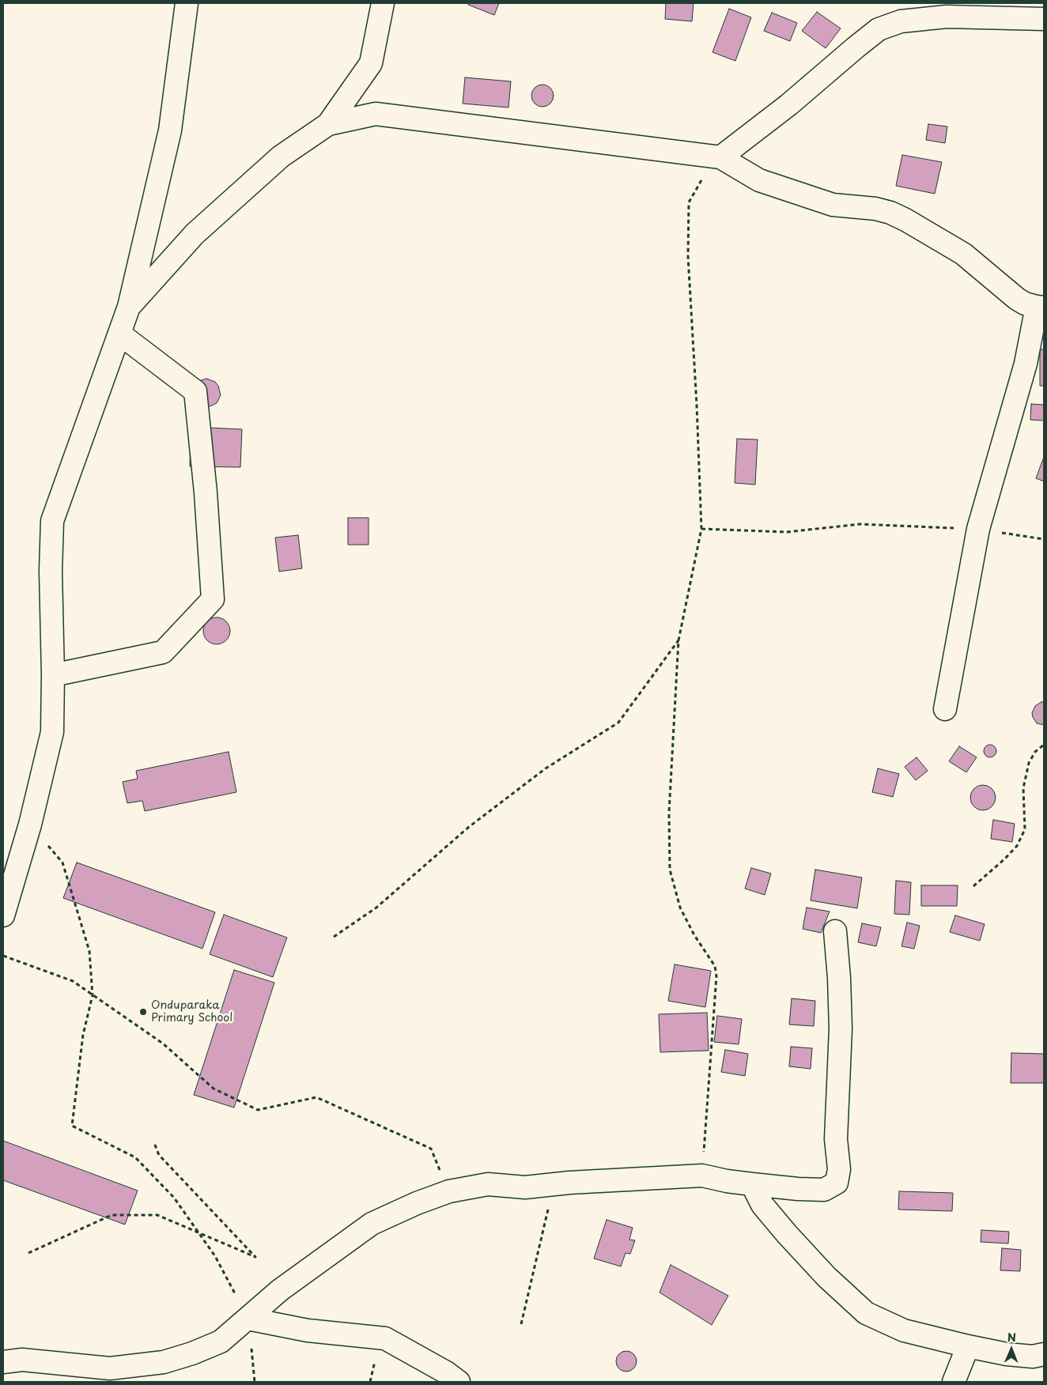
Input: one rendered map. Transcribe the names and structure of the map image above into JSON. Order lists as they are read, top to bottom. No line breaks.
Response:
{"places":["Onduparaka Primary School"],"north":"top"}
